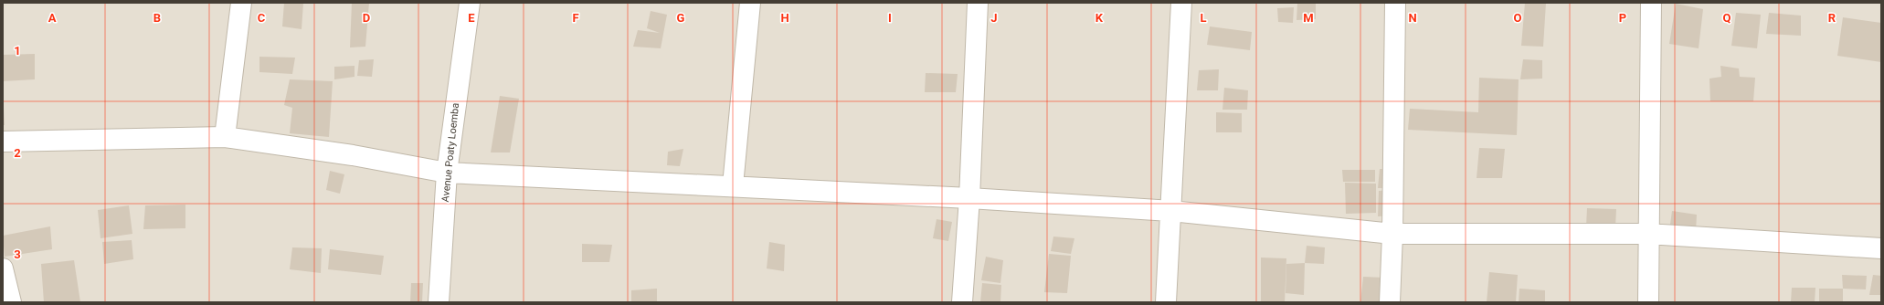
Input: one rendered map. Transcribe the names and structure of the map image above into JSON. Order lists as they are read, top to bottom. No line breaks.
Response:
{"streets":{"street":["Avenue Poaty Loemba"]},"grid":{"columns":["A","B","C","D","E","F","G","H","I","J","K","L","M","N","O","P","Q","R"],"rows":["1","2","3"]}}
